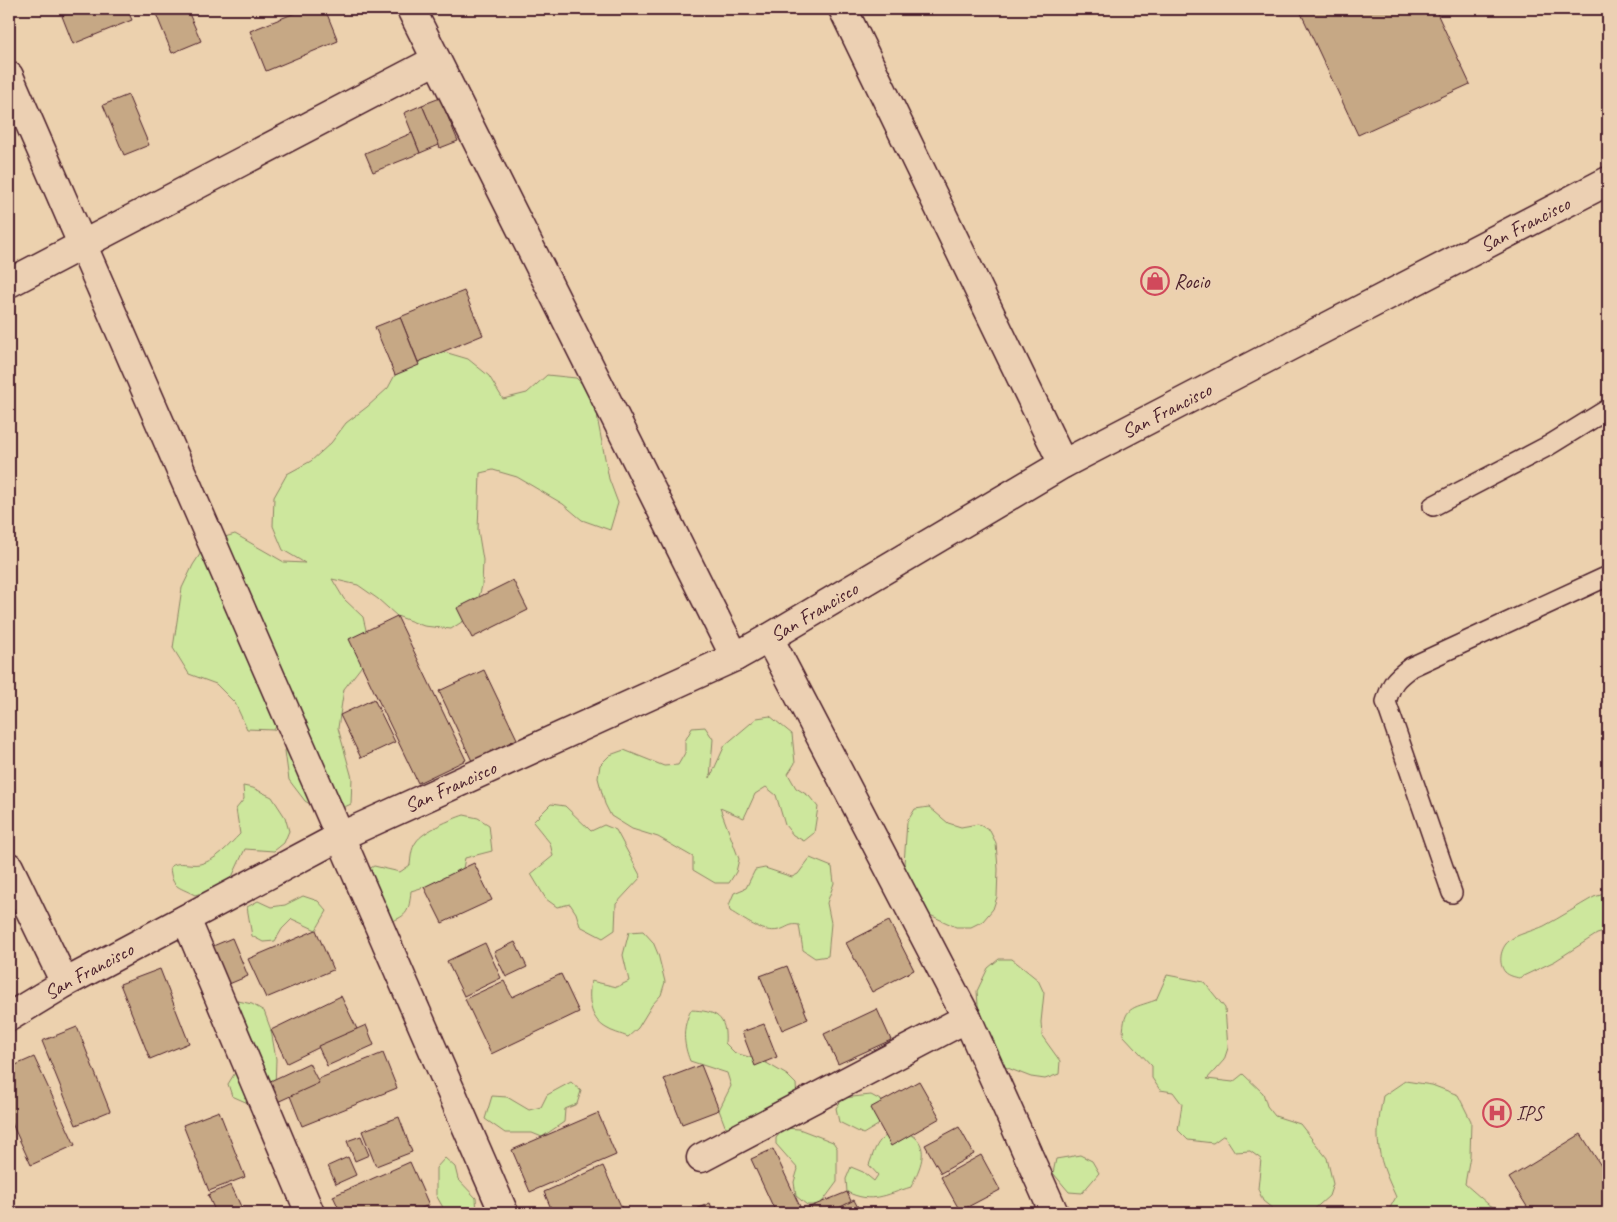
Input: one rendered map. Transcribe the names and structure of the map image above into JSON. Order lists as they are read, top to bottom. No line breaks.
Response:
{"streets":{"street":["San Francisco"]},"places":{"shop":["Rocio"],"hospital":["IPS"]}}
